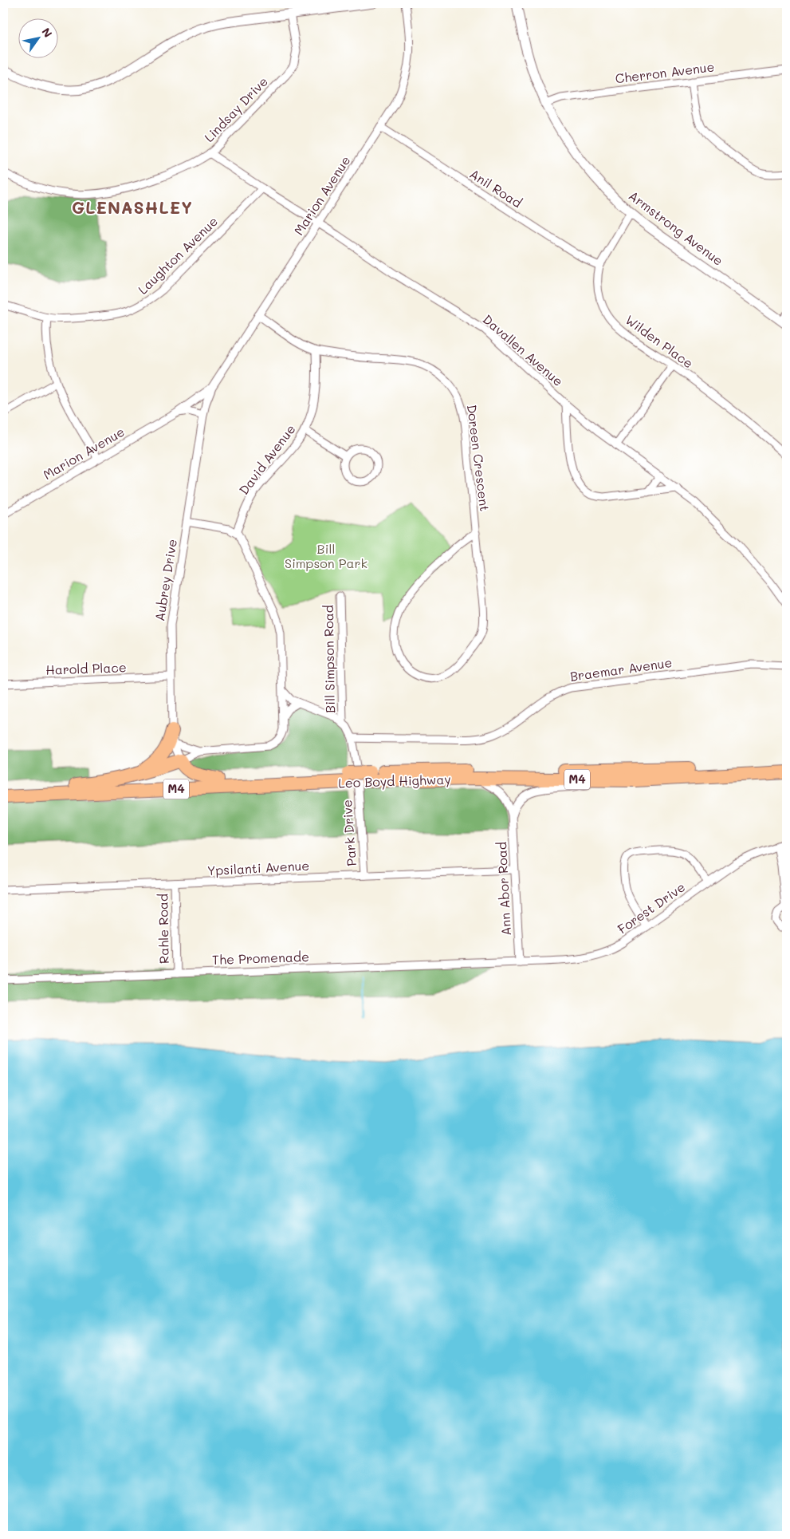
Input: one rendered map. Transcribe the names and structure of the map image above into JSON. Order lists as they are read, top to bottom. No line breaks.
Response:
{"streets":{"highway":["M4","Leo Boyd Highway"],"street":["Cherron Avenue","Lindsay Drive","Anil Road","Marion Avenue","Armstrong Avenue","Laughton Avenue","Wilden Place","Davallen Avenue","Doreen Crescent","David Avenue","Aubrey Drive","Bill Simpson Road","Harold Place","Braemar Avenue","Park Drive","Ypsilanti Avenue","Ann Abor Road","Forest Drive","Rahle Road","The Promenade"]},"crossings":[["Cherron Avenue","Armstrong Avenue"],["Lindsay Drive","Davallen Avenue"],["Anil Road","Marion Avenue"],["Anil Road","Wilden Place"],["Marion Avenue","Davallen Avenue"],["Marion Avenue","Doreen Crescent"],["Marion Avenue","Aubrey Drive"],["Armstrong Avenue","Wilden Place"],["Laughton Avenue","Davallen Avenue"],["Doreen Crescent","David Avenue"],["Aubrey Drive","Harold Place"],["Bill Simpson Road","Park Drive"],["Braemar Avenue","Park Drive"],["Leo Boyd Highway","Ann Abor Road"],["Park Drive","Ypsilanti Avenue"],["Ypsilanti Avenue","Ann Abor Road"],["Ypsilanti Avenue","Rahle Road"],["Ann Abor Road","Forest Drive"],["Ann Abor Road","The Promenade"],["Forest Drive","The Promenade"],["Rahle Road","The Promenade"]],"districts":["GLENASHLEY"],"parks":["Bill Simpson Park"],"north":"top right"}
